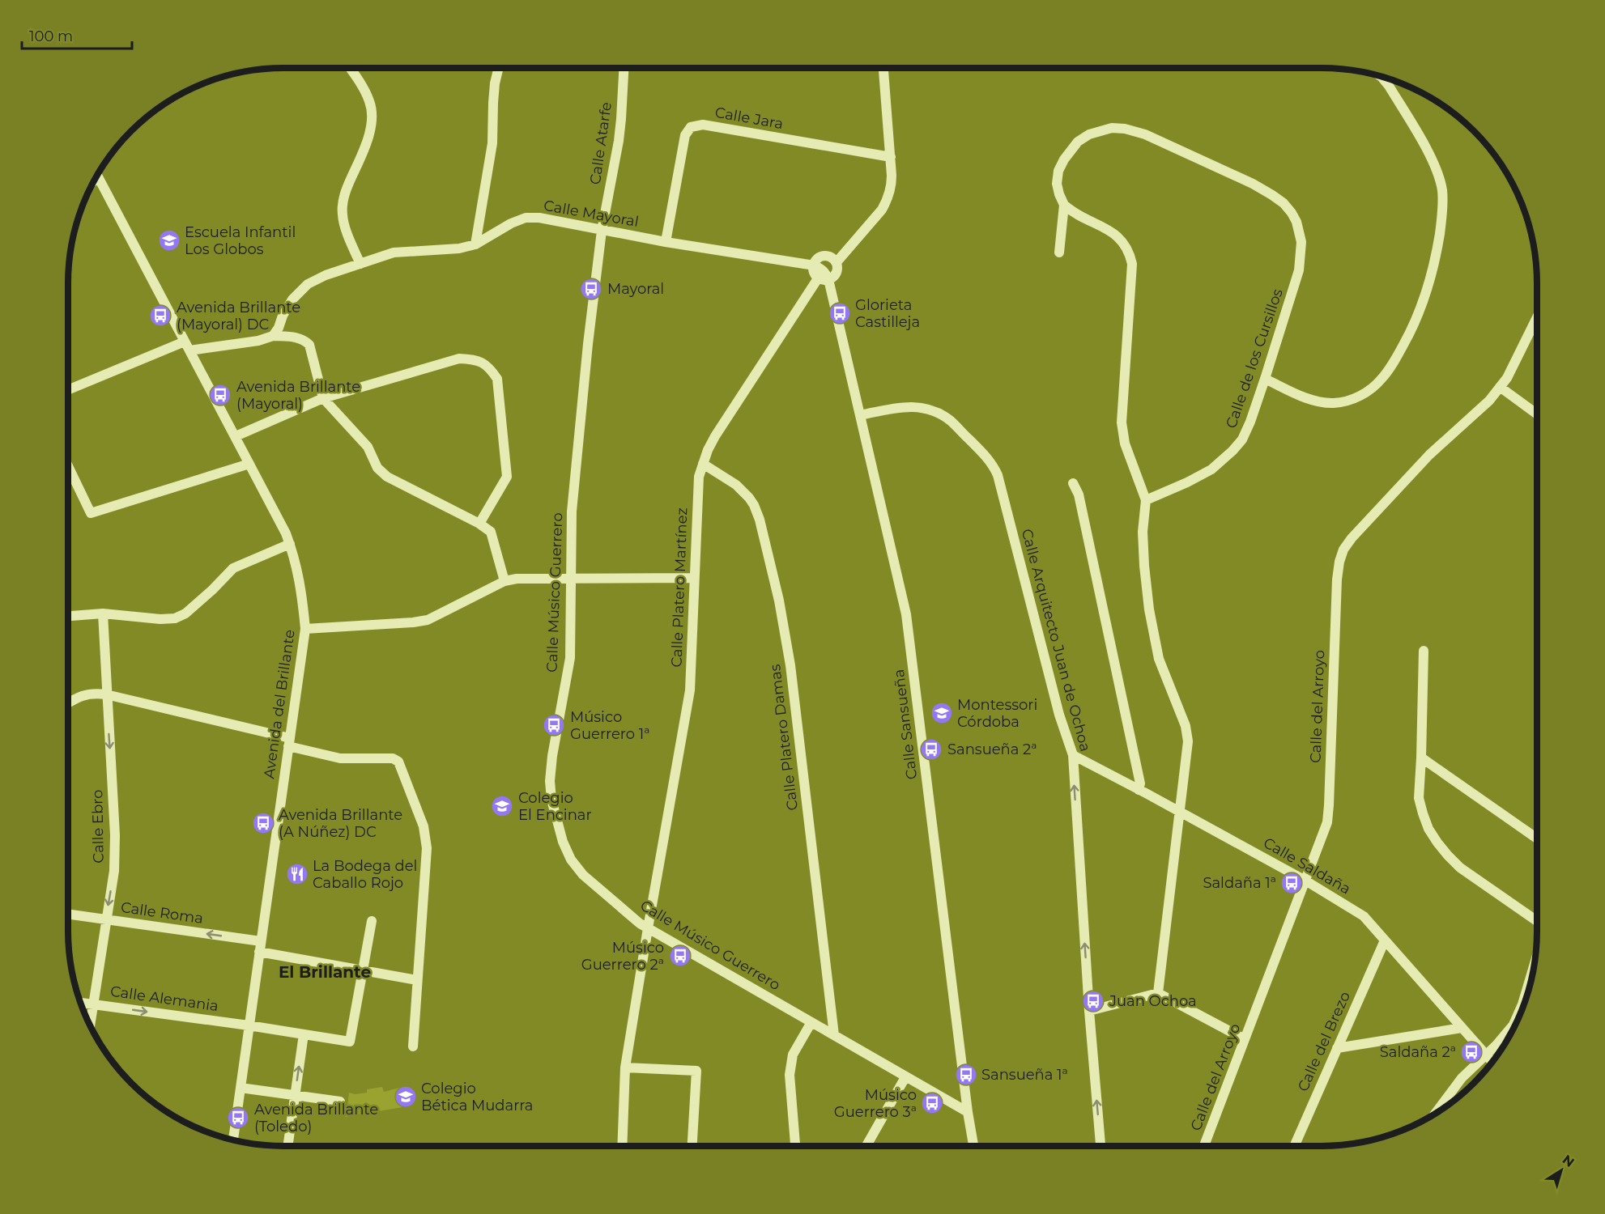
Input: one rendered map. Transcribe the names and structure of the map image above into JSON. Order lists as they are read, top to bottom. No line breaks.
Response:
{"streets":{"street":["Calle Jara","Calle Atarfe","Calle Mayoral","Calle de los Cursillos","Calle Platero Martínez","Calle Músico Guerrero","Calle Arquitecto Juan de Ochoa","Avenida del Brillante","Calle del Arroyo","Calle Sansueña","Calle Platero Damas","Calle Ebro","Calle Saldaña","Calle Roma","Calle Alemania","Calle del Brezo"]},"crossings":[["Calle Jara","Calle Mayoral"],["Calle Atarfe","Calle Mayoral"],["Calle Atarfe","Calle Músico Guerrero"],["Calle Mayoral","Calle Platero Martínez"],["Calle Mayoral","Calle Músico Guerrero"],["Calle Mayoral","Calle Sansueña"],["Calle Platero Martínez","Calle Músico Guerrero"],["Calle Platero Martínez","Calle Sansueña"],["Calle Platero Martínez","Calle Platero Damas"],["Calle Músico Guerrero","Calle Sansueña"],["Calle Músico Guerrero","Calle Platero Damas"],["Calle Arquitecto Juan de Ochoa","Calle Sansueña"],["Calle Arquitecto Juan de Ochoa","Calle Saldaña"],["Avenida del Brillante","Calle Roma"],["Avenida del Brillante","Calle Alemania"],["Calle del Arroyo","Calle Saldaña"],["Calle Ebro","Calle Roma"],["Calle Ebro","Calle Alemania"],["Calle Saldaña","Calle del Brezo"]],"one_way":["Calle Ebro","Calle Roma","Calle Alemania"],"districts":["El Brillante"],"places":{"school or university":["Escuela Infantil Los Globos","Montessori Córdoba","Colegio El Encinar","Colegio Bética Mudarra"],"bus stop":["Mayoral","Glorieta Castilleja","Avenida Brillante (Mayoral) DC","Avenida Brillante (Mayoral)","Músico Guerrero 1ª","Sansueña 2ª","Avenida Brillante (A Núñez) DC","Saldaña 1ª","Músico Guerrero 2ª","Juan Ochoa","Saldaña 2ª","Sansueña 1ª","Músico Guerrero 3ª","Avenida Brillante (Toledo)"],"restaurant":["La Bodega del Caballo Rojo"]},"scale_bar":"100 m","north":"top right"}
